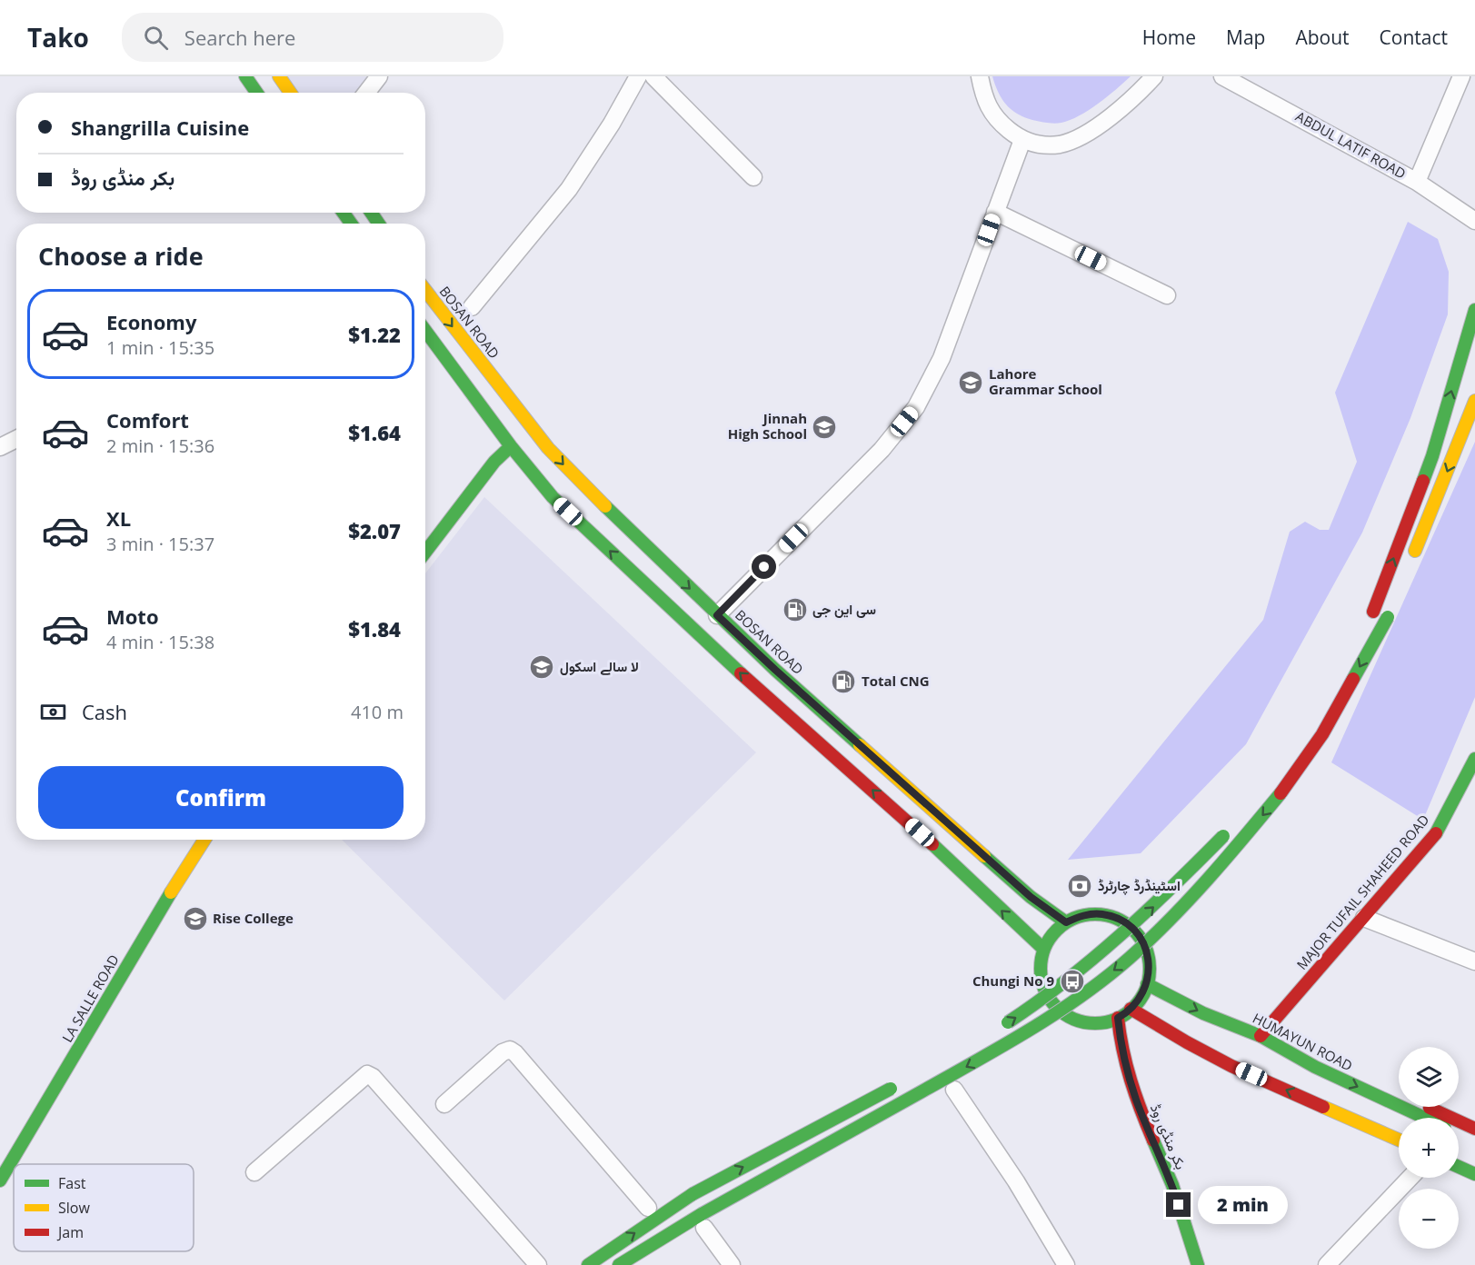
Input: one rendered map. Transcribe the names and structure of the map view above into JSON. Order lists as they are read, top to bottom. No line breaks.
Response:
{"streets":{"main road":["BOSAN ROAD","MAJOR TUFAIL SHAHEED ROAD","LA SALLE ROAD","HUMAYUN ROAD","بکر منڈی روڈ"],"street":["ABDUL LATIF ROAD"]},"crossings":[["BOSAN ROAD","HUMAYUN ROAD"],["BOSAN ROAD","بکر منڈی روڈ"],["MAJOR TUFAIL SHAHEED ROAD","HUMAYUN ROAD"],["HUMAYUN ROAD","بکر منڈی روڈ"]],"places":{"school or university":["Lahore Grammar School","Jinnah High School","لا سالے اسکول","Rise College"],"fuel station":["سی این جی","Total CNG"],"bank":["اسٹینڈرڈ چارٹرڈ"],"bus stop":["Chungi No 9"]},"legend":["Fast","Slow","Jam"],"page":{"header":"Tako","search":"Search here","nav":["Home","Map","About","Contact"],"banner":["Shangrilla Cuisine","بکر منڈی روڈ"],"heading":"Choose a ride","list":[{"name":"Economy","note":"1 min · 15:35","value":"$1.22"},{"name":"Comfort","note":"2 min · 15:36","value":"$1.64"},{"name":"XL","note":"3 min · 15:37","value":"$2.07"},{"name":"Moto","note":"4 min · 15:38","value":"$1.84"}],"pay":["Cash","410 m"],"buttons":"Confirm","map_buttons":["+","−"],"bubble":"2 min"}}
